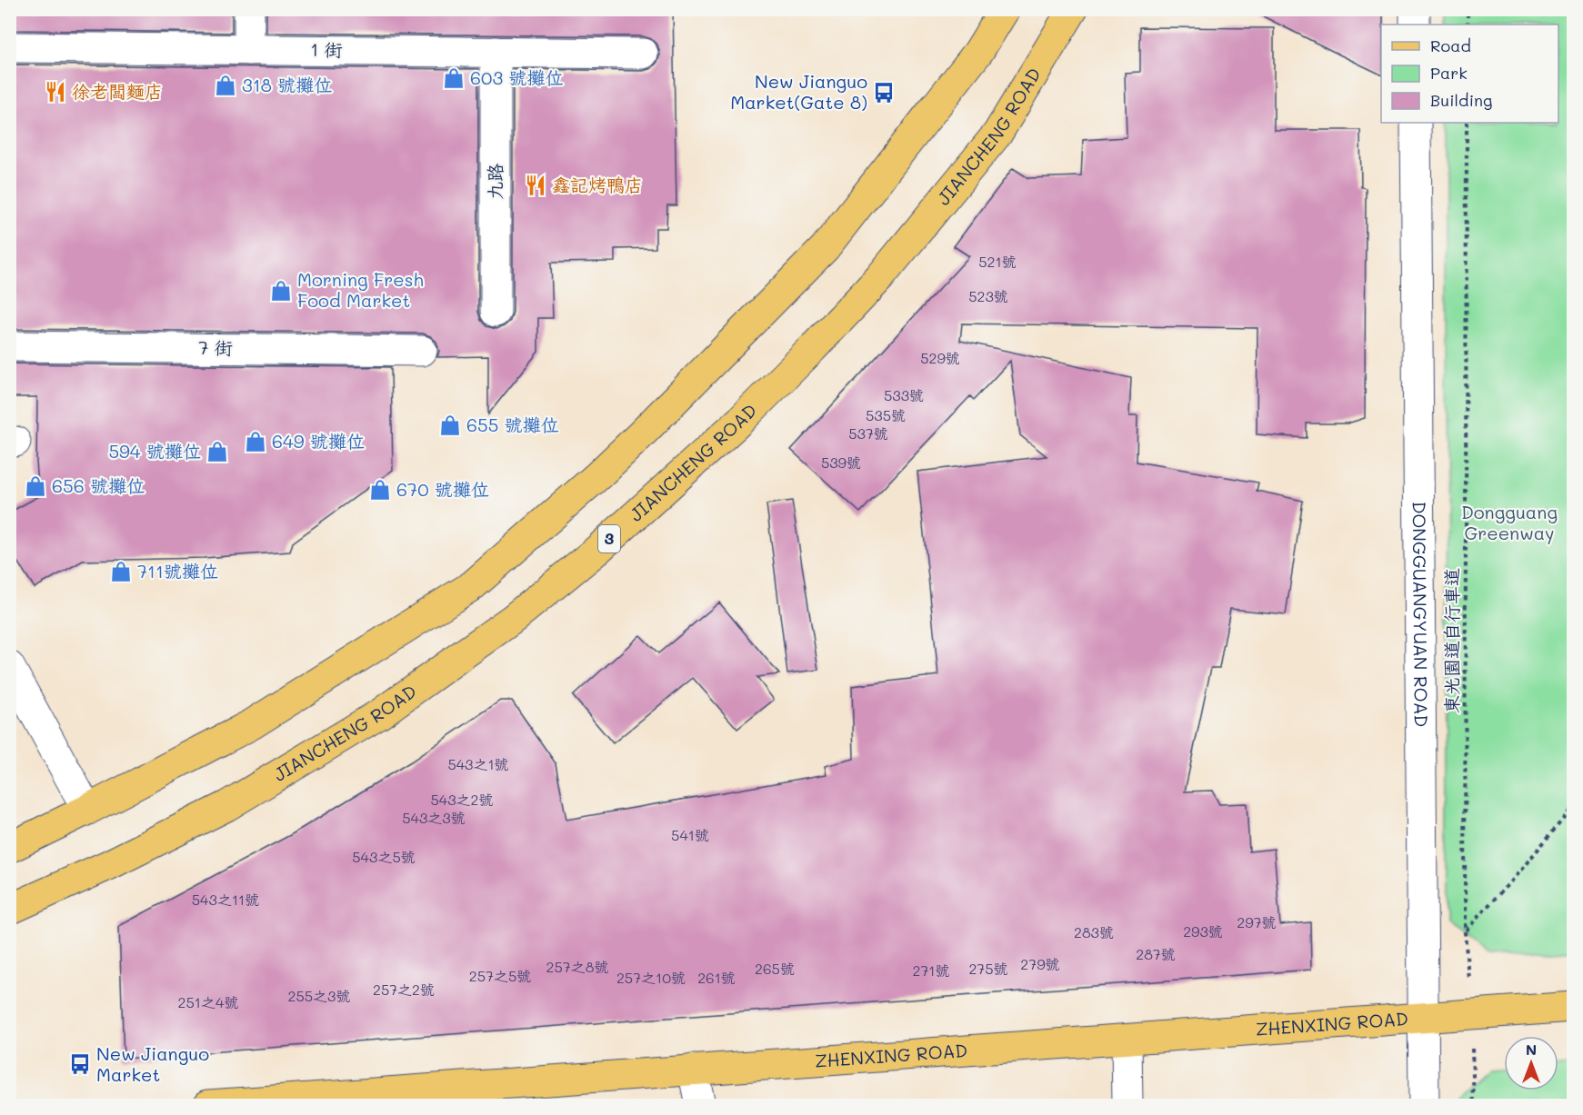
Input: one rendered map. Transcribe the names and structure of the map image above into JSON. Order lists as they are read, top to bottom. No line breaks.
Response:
{"streets":{"main road":["JIANCHENG ROAD","3","ZHENXING ROAD"],"street":["1 街","九路","7 街","DONGGUANGYUAN ROAD"],"path":["東光園道自行車道"]},"crossings":[["1 街","九路"],["DONGGUANGYUAN ROAD","ZHENXING ROAD"]],"parks":["Dongguang Greenway"],"places":{"shop":["603 號攤位","318 號攤位","Morning Fresh Food Market","655 號攤位","649 號攤位","594 號攤位","656 號攤位","670 號攤位","711號攤位"],"restaurant":["徐老闆麵店","鑫記烤鴨店"],"bus stop":["New Jianguo Market(Gate 8)","New Jianguo Market"]},"house_numbers":["521號","523號","529號","533號","535號","537號","539號","543之1號","543之2號","543之3號","541號","543之5號","543之11號","297號","293號","283號","287號","279號","257之8號","265號","275號","271號","257之5號","257之10號","261號","257之2號","255之3號","251之4號"],"legend":["Road","Park","Building"],"north":"top"}
